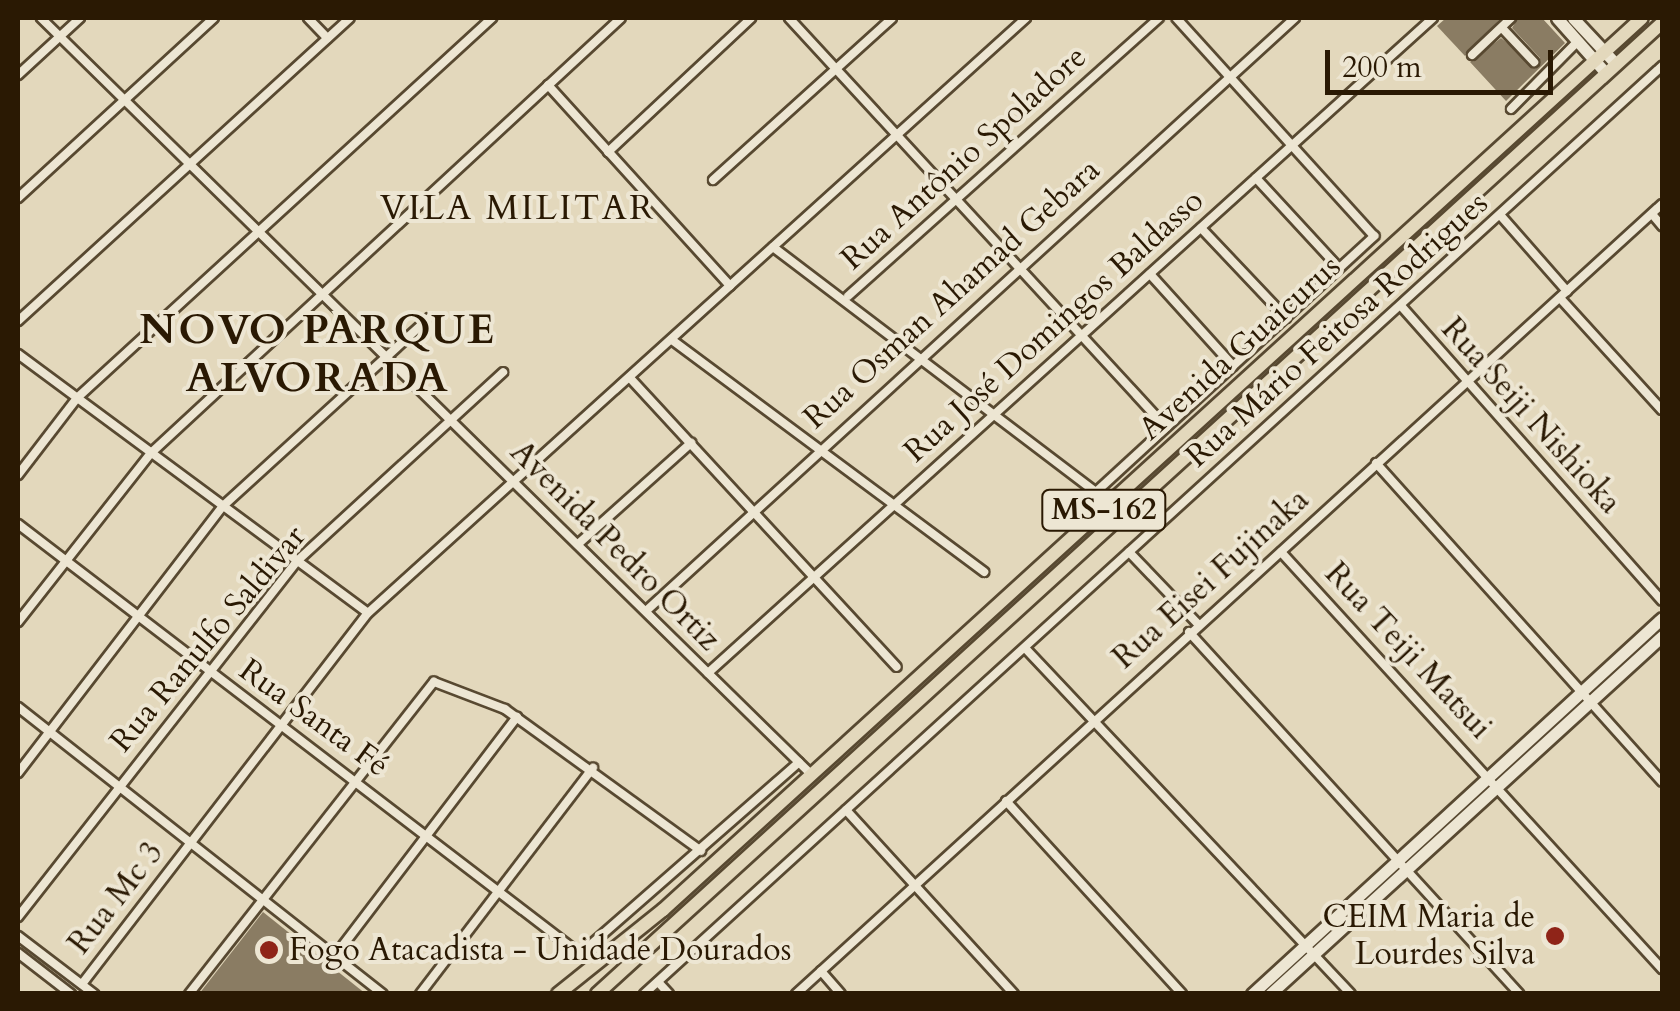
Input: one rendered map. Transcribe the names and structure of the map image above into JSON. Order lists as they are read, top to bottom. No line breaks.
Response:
{"streets":{"main road":["Avenida Guaicurus","MS-162"],"street":["Rua Antônio Spoladore","Rua Osman Ahamad Gebara","Rua José Domingos Baldasso","Rua Mário Feitosa Rodrigues","Rua Seiji Nishioka","Avenida Pedro Ortiz","Rua Eisei Fujinaka","Rua Ranulfo Saldivar","Rua Teiji Matsui","Rua Santa Fé","Rua Mc 3"]},"crossings":[["Rua Osman Ahamad Gebara","Avenida Pedro Ortiz"],["Rua José Domingos Baldasso","Avenida Pedro Ortiz"],["Rua Mário Feitosa Rodrigues","Rua Seiji Nishioka"],["Avenida Guaicurus","Avenida Pedro Ortiz"],["Rua Seiji Nishioka","Rua Eisei Fujinaka"],["Avenida Pedro Ortiz","Rua Ranulfo Saldivar"],["Avenida Pedro Ortiz","Rua Mc 3"],["Rua Eisei Fujinaka","Rua Teiji Matsui"],["Rua Ranulfo Saldivar","Rua Santa Fé"],["Rua Santa Fé","Rua Mc 3"]],"districts":["VILA MILITAR","NOVO PARQUE ALVORADA"],"places":["CEIM Maria de Lourdes Silva","Fogo Atacadista - Unidade Dourados"],"scale_bar":"200 m"}
